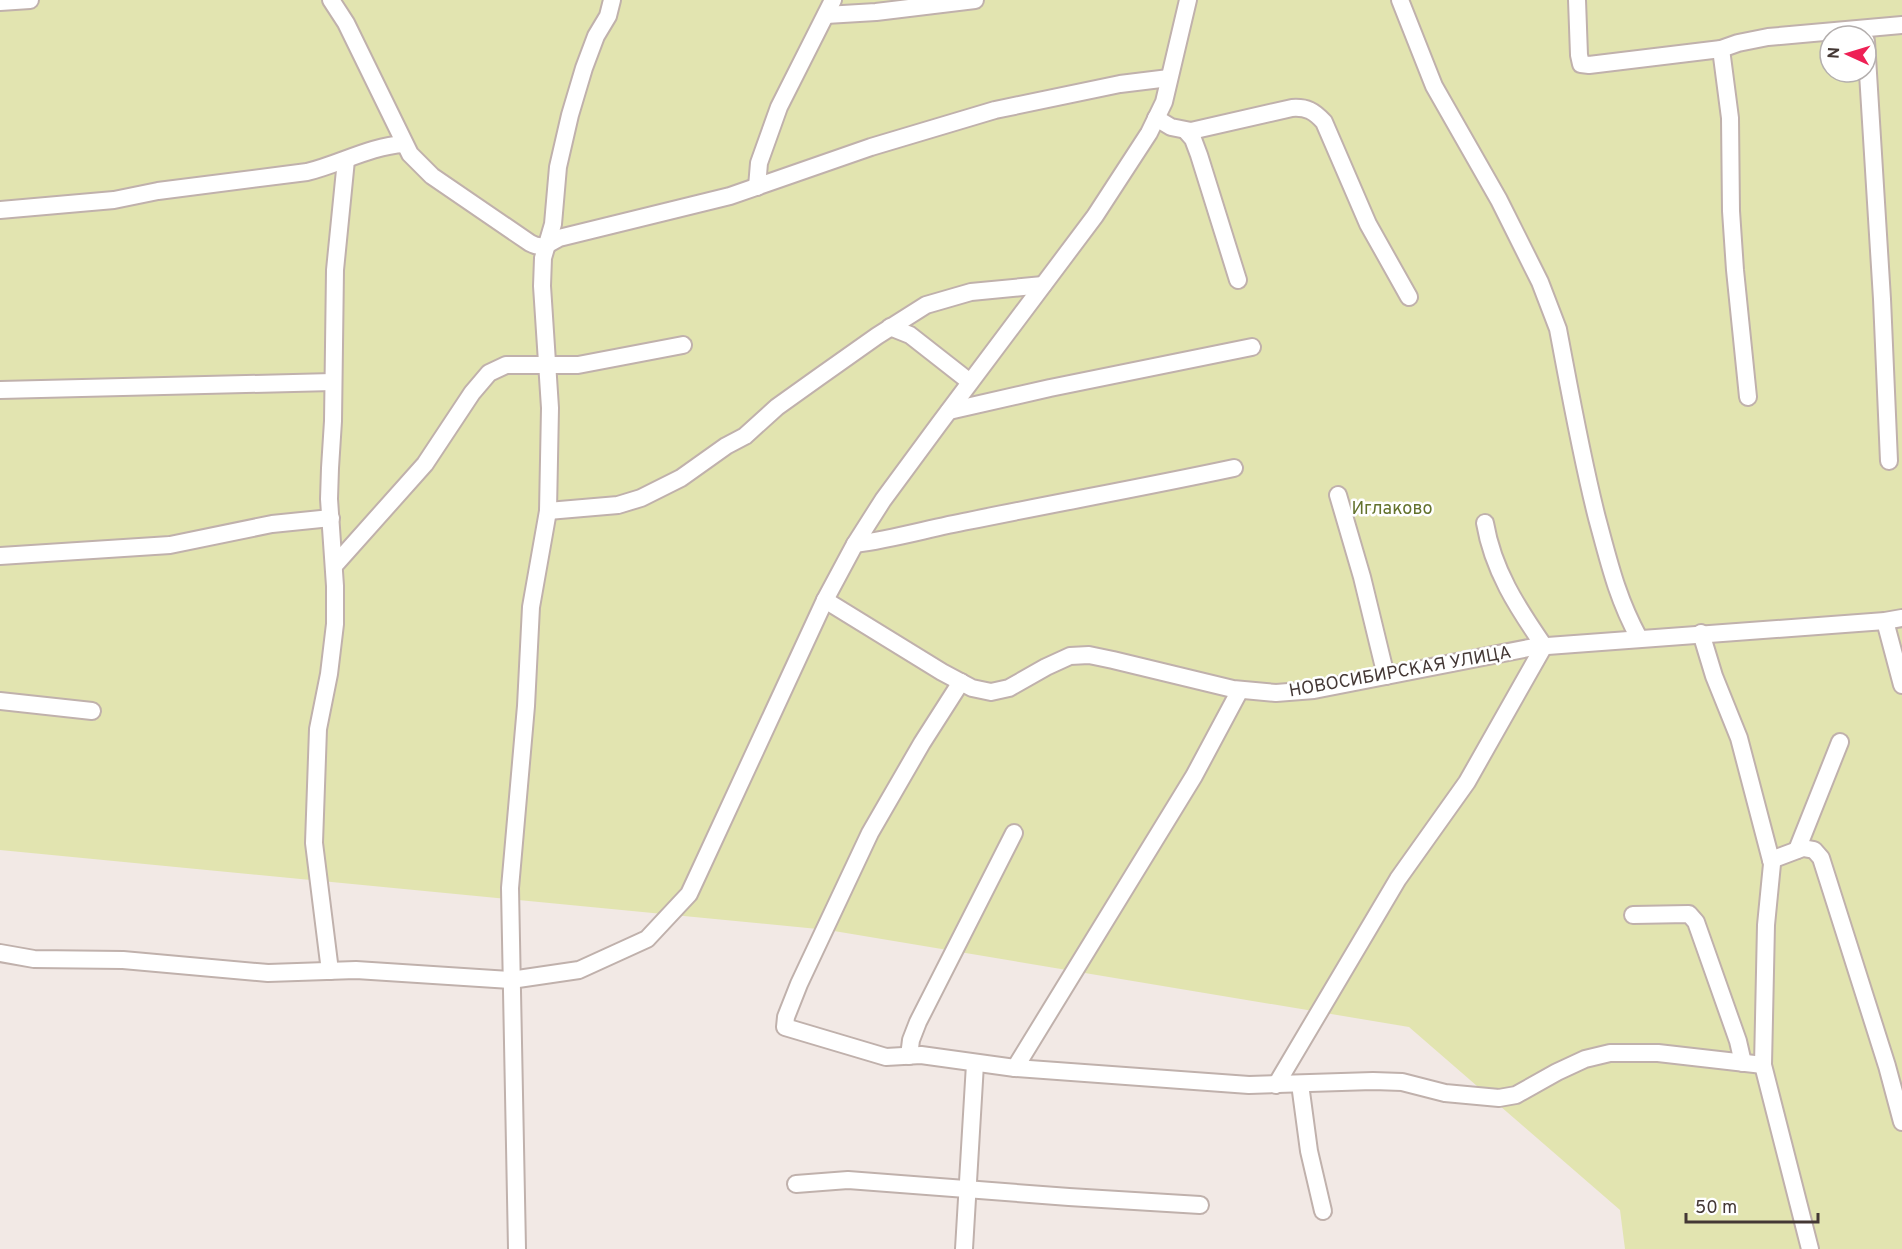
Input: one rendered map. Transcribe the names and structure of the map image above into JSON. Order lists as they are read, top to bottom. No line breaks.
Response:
{"streets":{"street":["НОВОСИБИРСКАЯ УЛИЦА"]},"parks":["Иглаково"],"scale_bar":"50 m","north":"left"}
